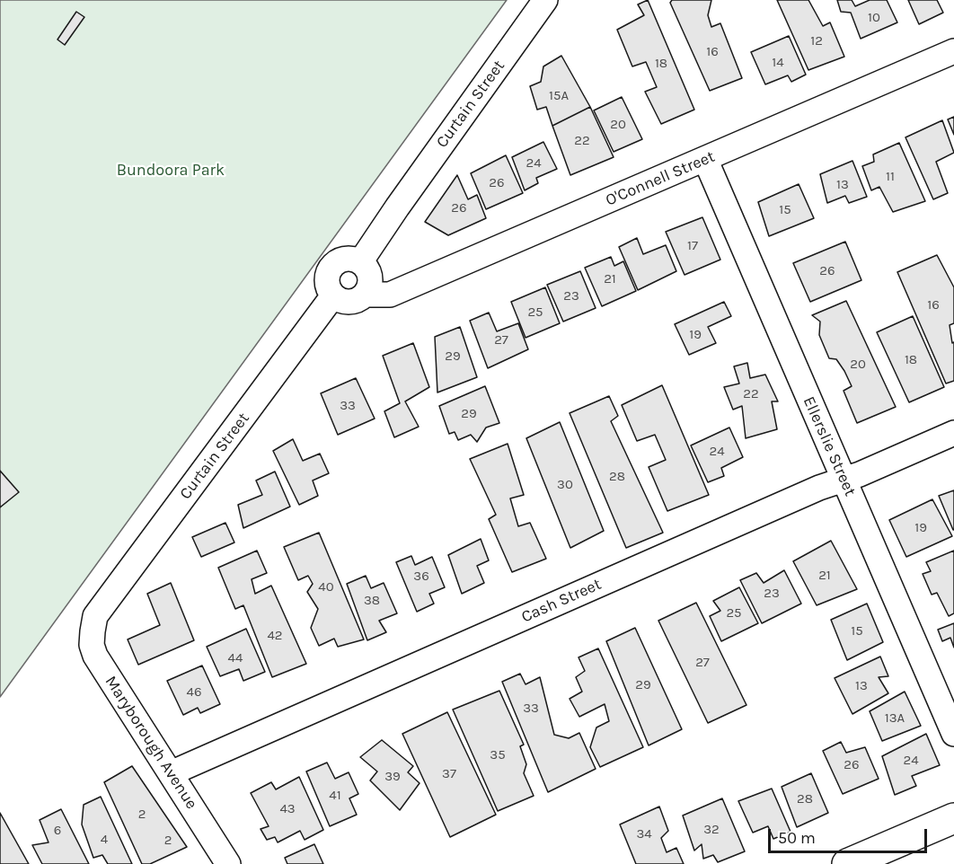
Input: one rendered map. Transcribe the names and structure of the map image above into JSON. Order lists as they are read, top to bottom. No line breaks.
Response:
{"streets":{"street":["Curtain Street","O'Connell Street","Ellerslie Street","Cash Street","Maryborough Avenue"]},"crossings":[["Curtain Street","O'Connell Street"],["Curtain Street","Maryborough Avenue"],["O'Connell Street","Ellerslie Street"],["Ellerslie Street","Cash Street"],["Cash Street","Maryborough Avenue"]],"parks":["Bundoora Park"],"house_numbers":["10","12","16","14","18","15A","20","22","24","11","26","13","26","15","17","26","21","23","16","25","19","27","29","18","20","22","33","29","24","28","30","19","21","36","40","23","38","25","15","42","44","27","29","13","46","33","13A","35","24","26","37","39","41","28","43","2","32","6","34","4","2"],"scale_bar":"50 m"}
